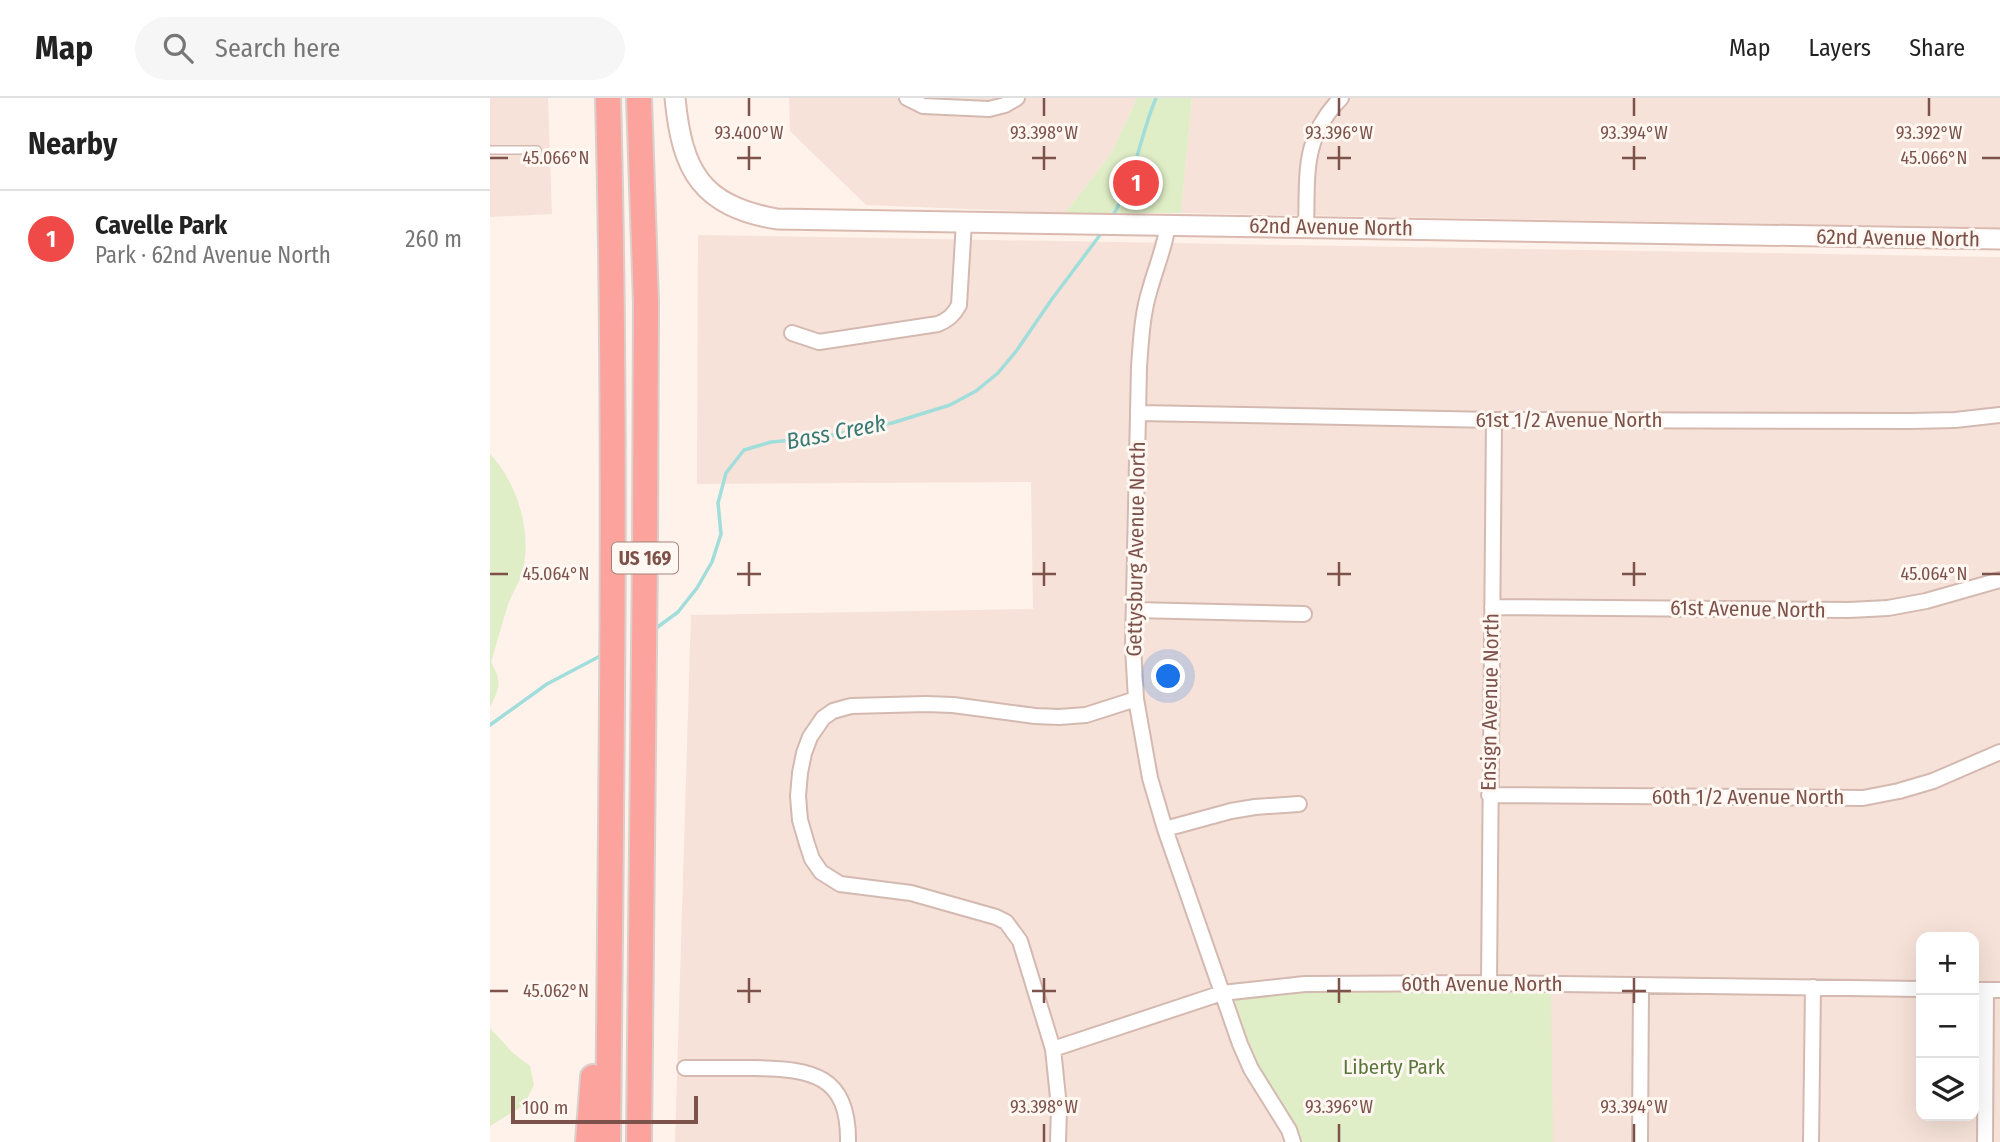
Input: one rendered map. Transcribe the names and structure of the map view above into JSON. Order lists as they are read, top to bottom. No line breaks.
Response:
{"streets":{"highway":["US 169"],"street":["62nd Avenue North","61st 1/2 Avenue North","Gettysburg Avenue North","61st Avenue North","Ensign Avenue North","60th 1/2 Avenue North","60th Avenue North"]},"crossings":[["62nd Avenue North","Gettysburg Avenue North"],["61st 1/2 Avenue North","Gettysburg Avenue North"],["61st 1/2 Avenue North","Ensign Avenue North"],["Gettysburg Avenue North","60th Avenue North"],["61st Avenue North","Ensign Avenue North"],["Ensign Avenue North","60th 1/2 Avenue North"],["Ensign Avenue North","60th Avenue North"]],"water":["Bass Creek"],"parks":["Liberty Park"],"scale_bar":"100 m","page":{"header":"Map","search":"Search here","nav":["Map","Layers","Share"],"heading":"Nearby","pins":"1","list":[{"mark":"1","name":"Cavelle Park","note":"Park · 62nd Avenue North","value":"260 m"}],"map_buttons":["+","−"],"scale":"100 m"},"coordinates":["93.400°W","93.398°W","93.396°W","93.394°W","93.392°W","45.066°N","45.064°N","45.062°N"]}
